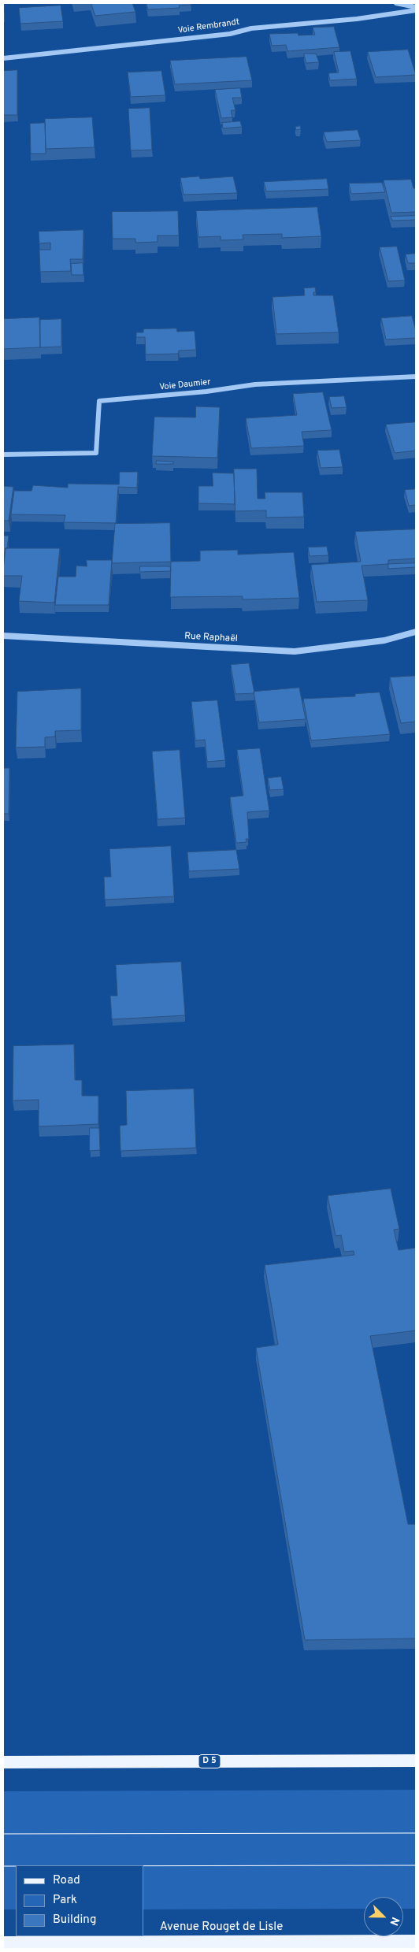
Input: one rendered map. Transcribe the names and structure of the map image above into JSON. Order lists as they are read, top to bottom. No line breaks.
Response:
{"streets":{"main road":["D 5","Avenue Rouget de Lisle"],"street":["Voie Rembrandt","Voie Daumier","Rue Raphaël"]},"legend":["Road","Park","Building"],"north":"bottom right"}
